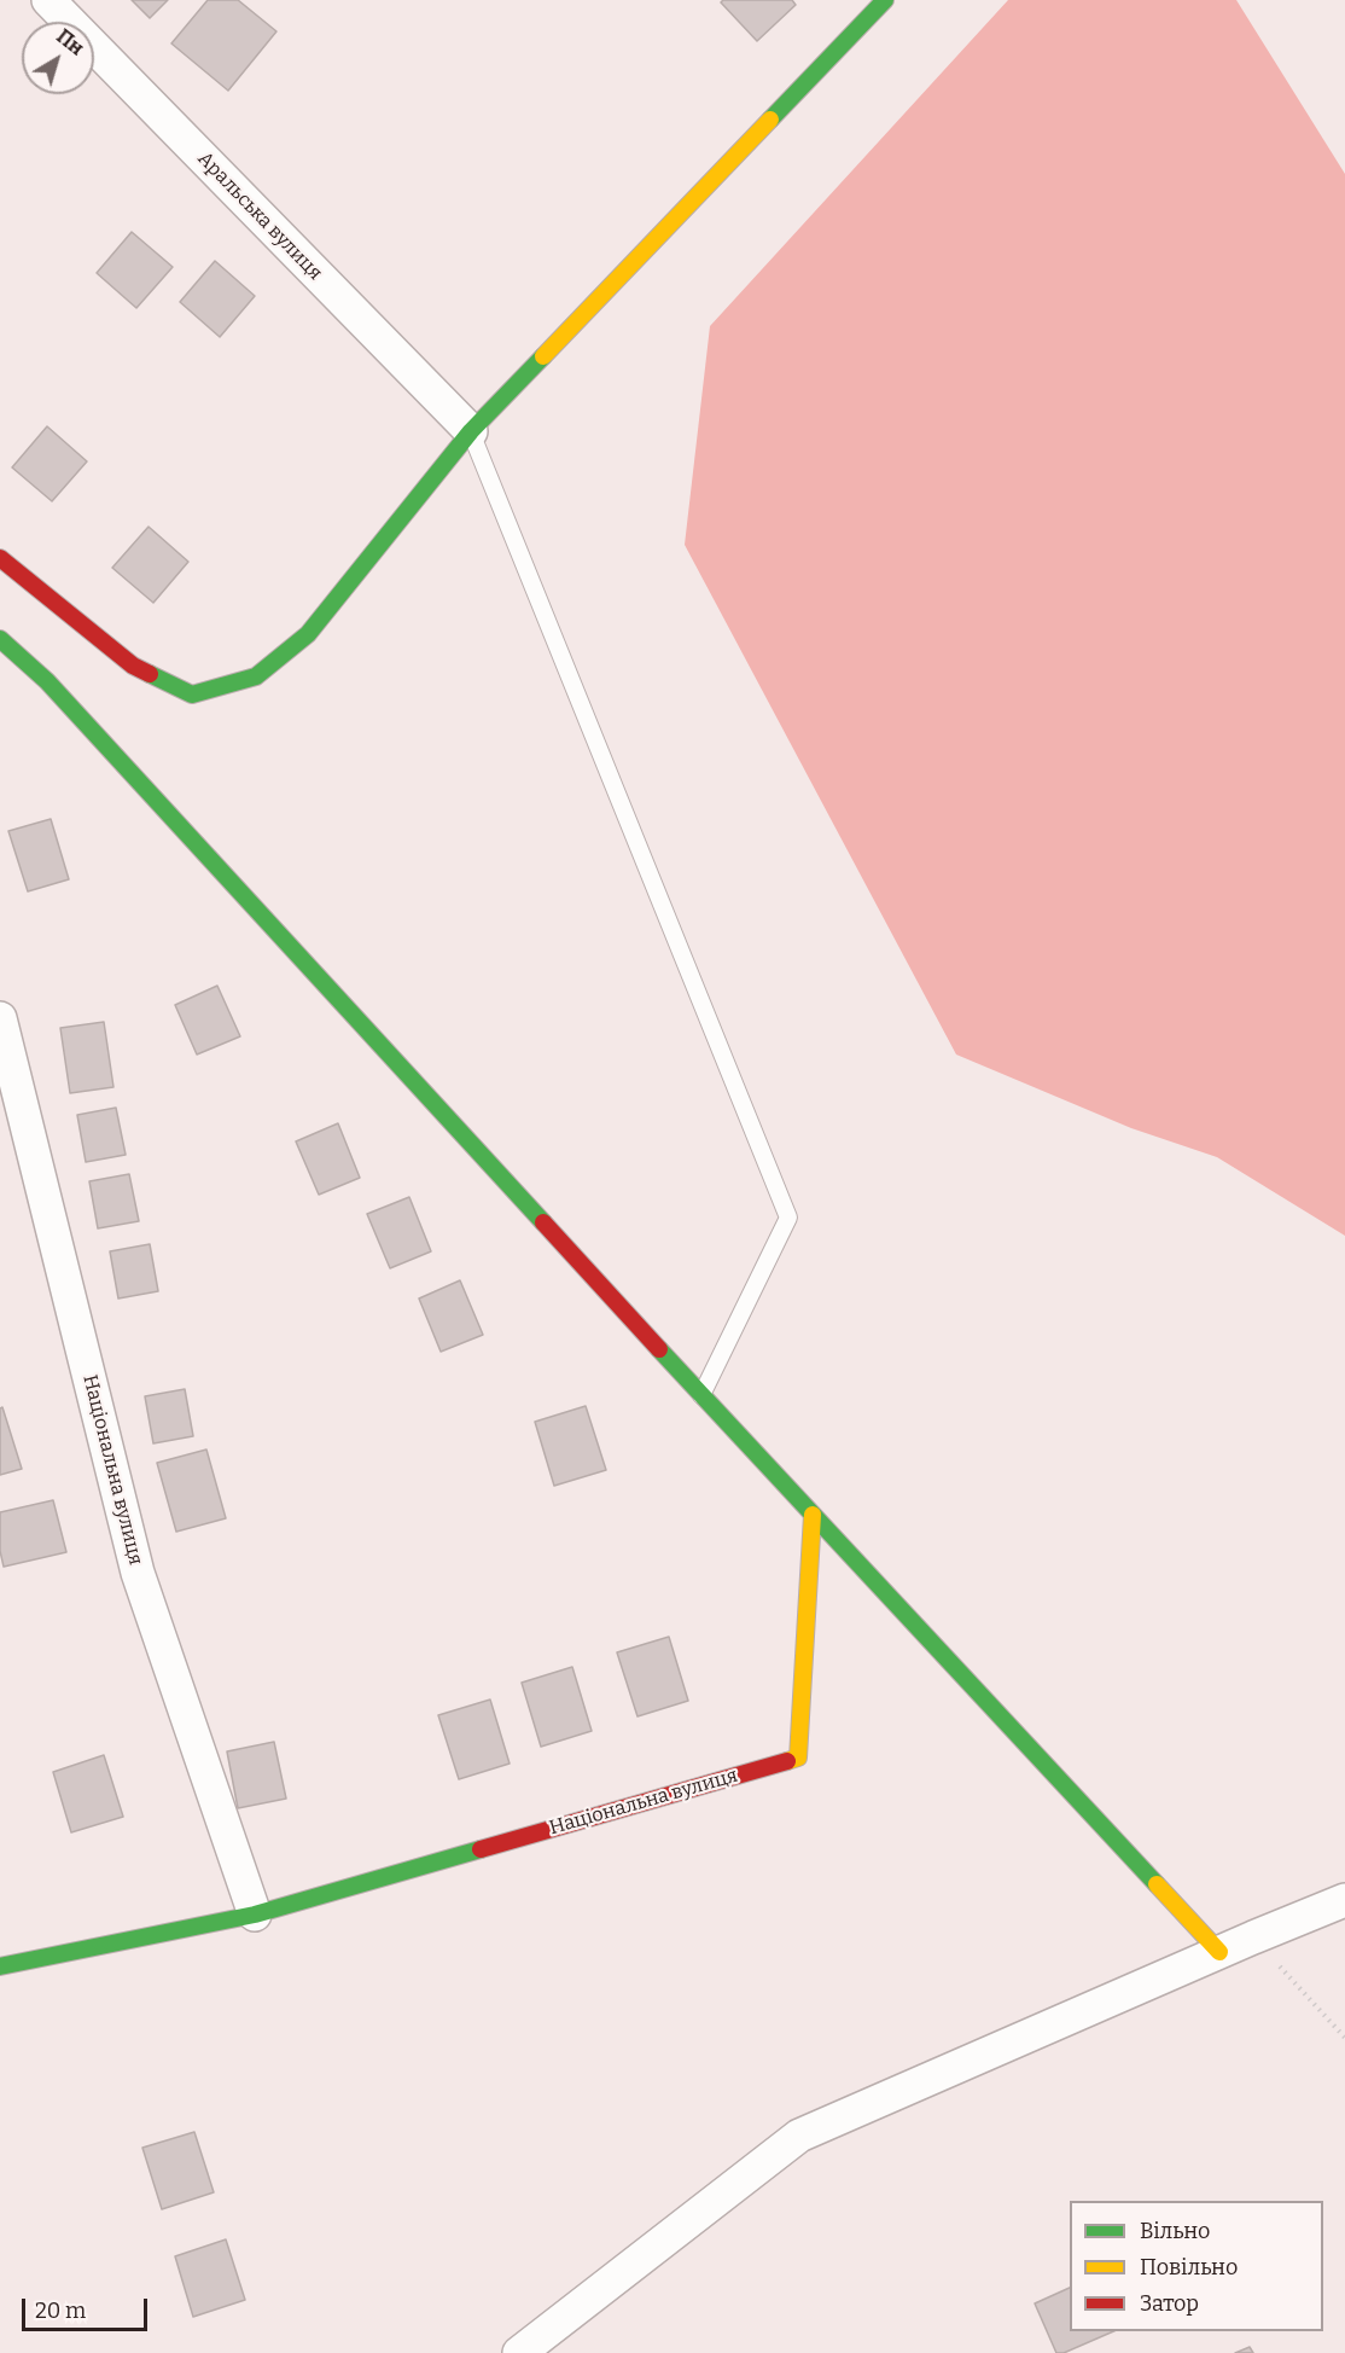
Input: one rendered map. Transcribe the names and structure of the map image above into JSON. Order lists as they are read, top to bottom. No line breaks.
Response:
{"streets":{"street":["Аральська вулиця","Національна вулиця"]},"legend":["Вільно","Повільно","Затор"],"scale_bar":"20 m","north":"top right"}
